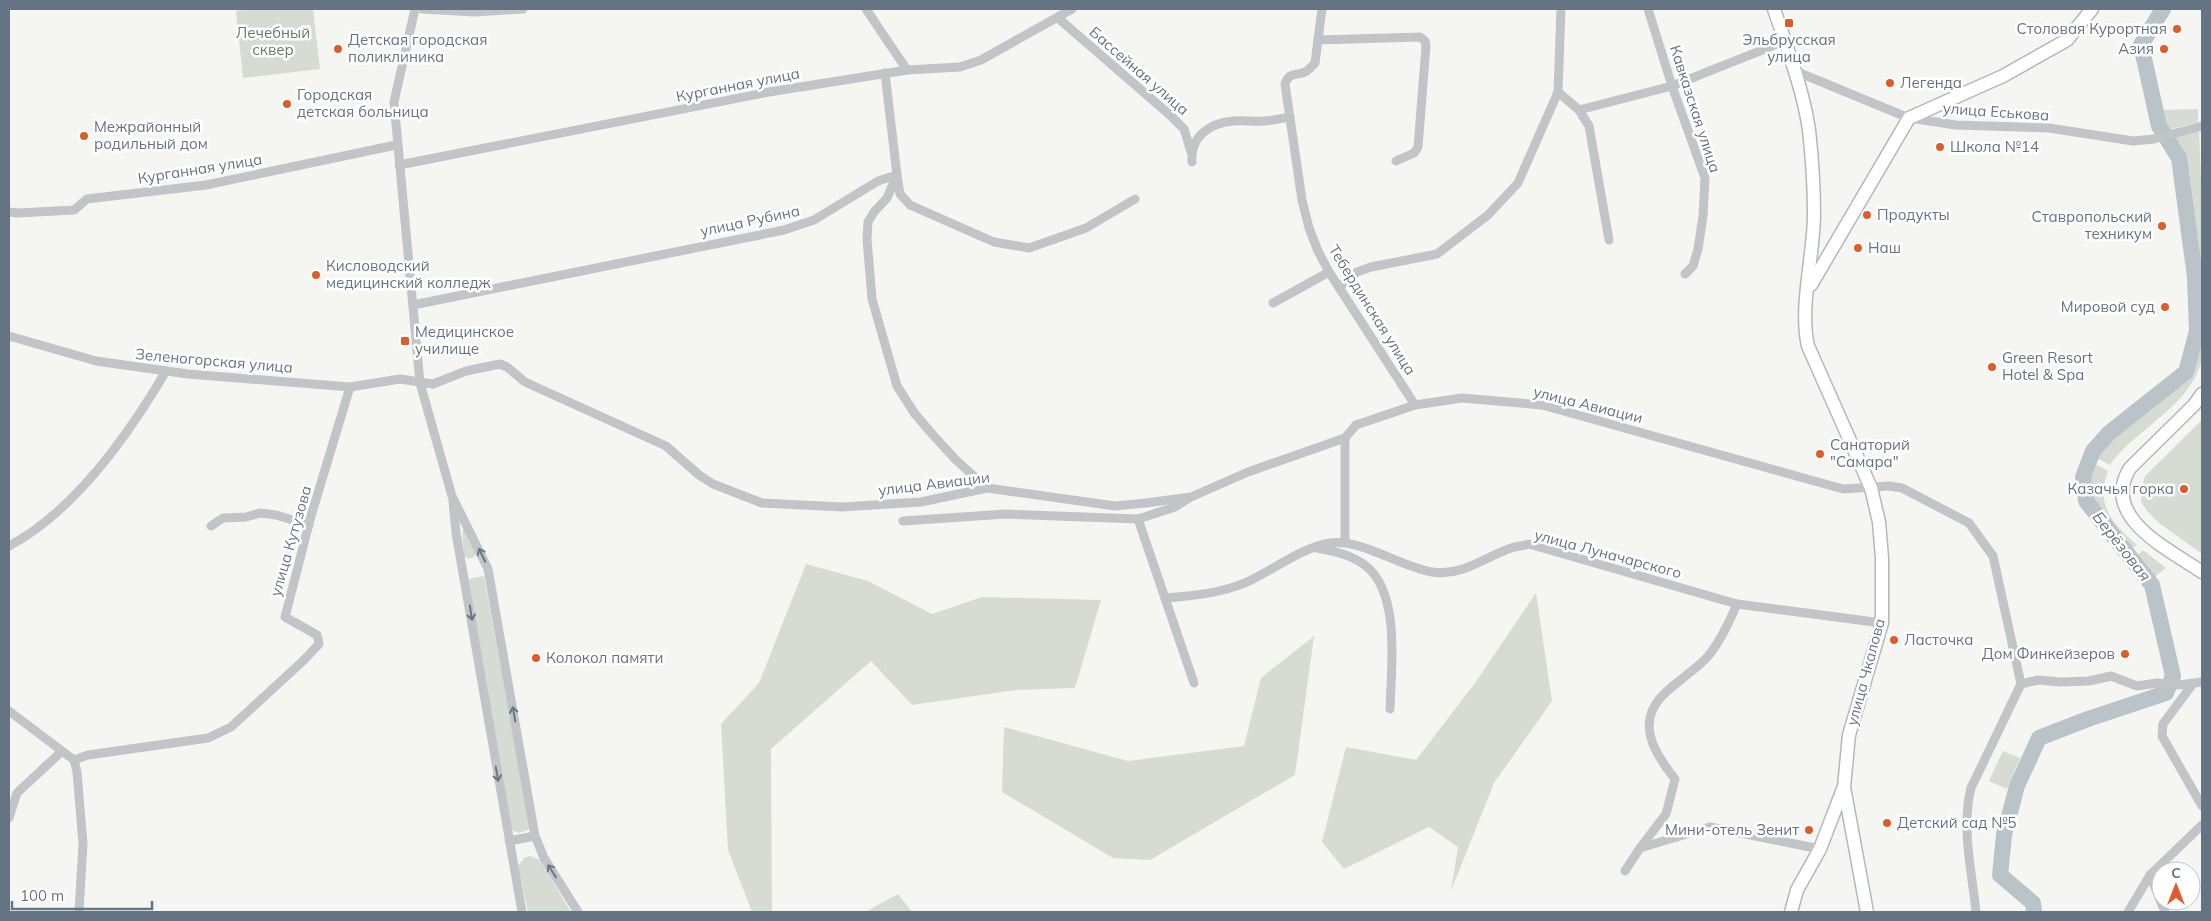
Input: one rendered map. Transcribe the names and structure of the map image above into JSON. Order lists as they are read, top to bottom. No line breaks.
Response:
{"streets":{"street":["Бассейная улица","Курганная улица","Кавказская улица","улица Еськова","улица Рубина","Тебердинская улица","Зеленогорская улица","улица Авиации","улица Кутузова","улица Луначарского","улица Чкалова"]},"crossings":[["Бассейная улица","Курганная улица"],["Бассейная улица","Тебердинская улица"],["улица Еськова","улица Чкалова"],["Тебердинская улица","улица Авиации"],["Зеленогорская улица","улица Авиации"],["Зеленогорская улица","улица Кутузова"],["улица Авиации","улица Чкалова"],["улица Луначарского","улица Чкалова"]],"water":["Берёзовая"],"parks":["Лечебный сквер"],"places":{"transit":["Эльбрусская улица","Медицинское училище"],"other":["Столовая Курортная","Детская городская поликлиника","Азия","Легенда","Городская детская больница","Межрайонный родильный дом","Школа №14","Продукты","Ставропольский техникум","Наш","Кисловодский медицинский колледж","Мировой суд","Green Resort Hotel & Spa","Санаторий \"Самара\"","Казачья горка","Ласточка","Дом Финкейзеров","Колокол памяти","Детский сад №5","Мини-отель Зенит"]},"scale_bar":"100 m","north":"top"}
